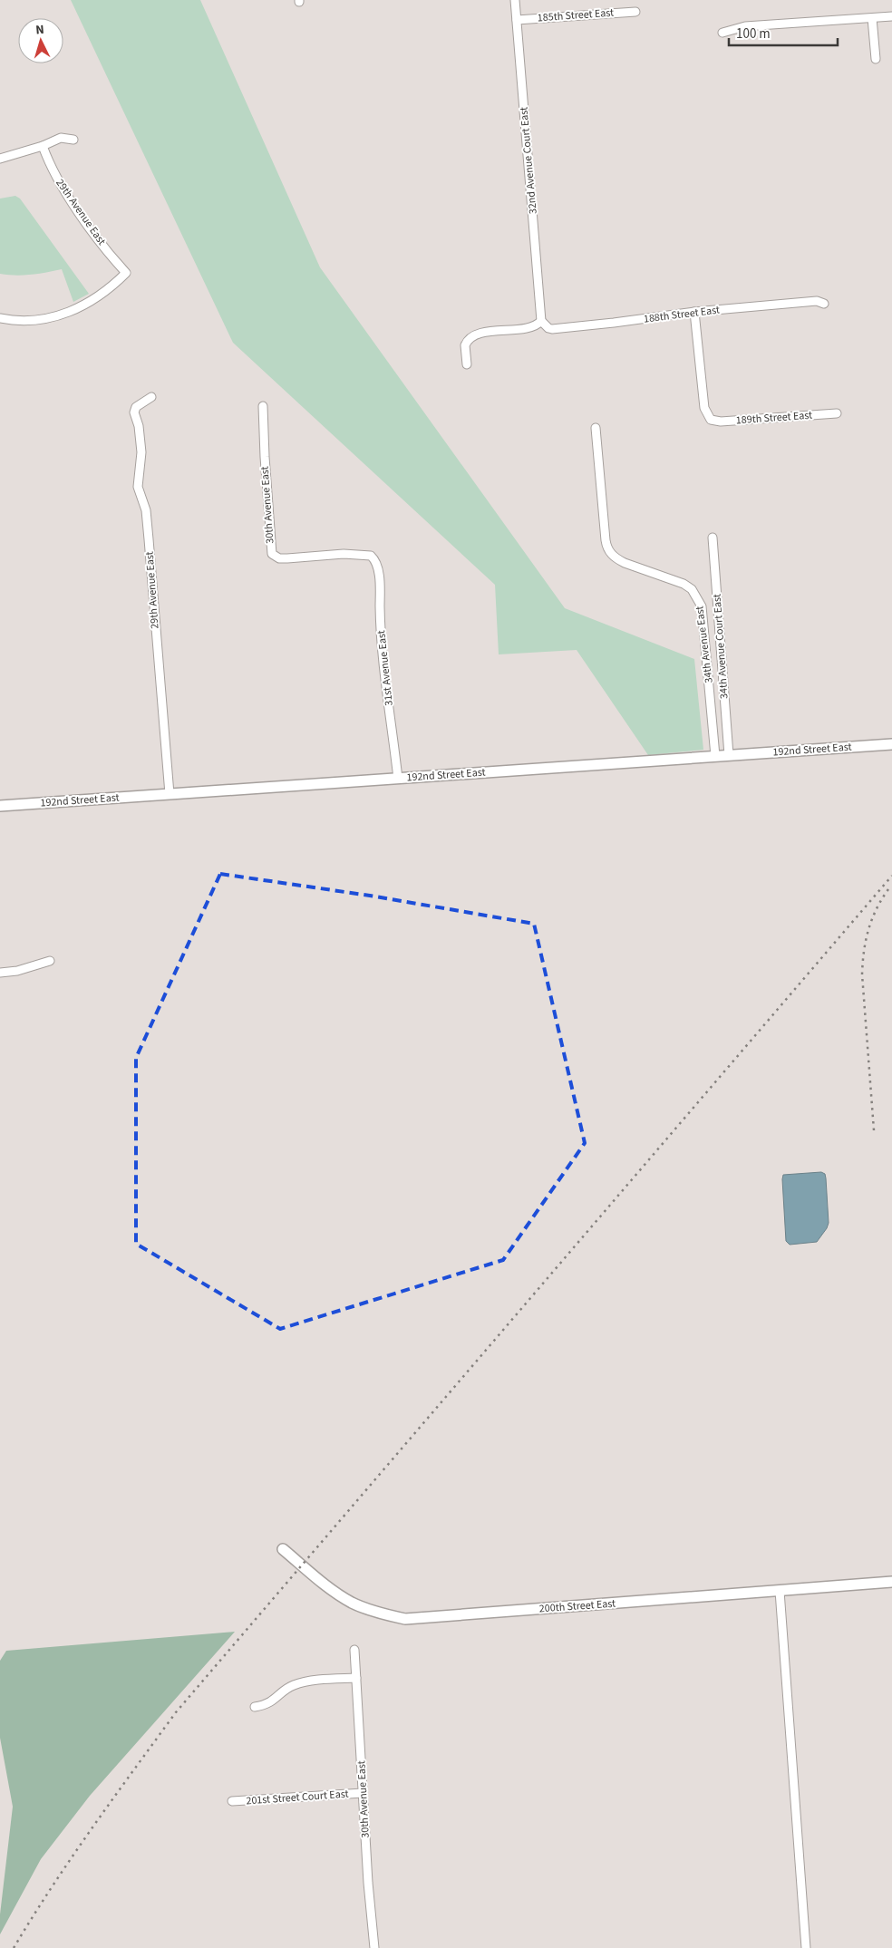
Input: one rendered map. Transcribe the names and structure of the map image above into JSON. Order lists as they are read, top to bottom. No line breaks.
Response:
{"streets":{"street":["185th Street East","32nd Avenue Court East","29th Avenue East","188th Street East","189th Street East","30th Avenue East","34th Avenue East","34th Avenue Court East","31st Avenue East","192nd Street East","200th Street East","201st Street Court East"]},"crossings":[["185th Street East","32nd Avenue Court East"],["32nd Avenue Court East","188th Street East"],["29th Avenue East","192nd Street East"],["188th Street East","189th Street East"],["30th Avenue East","31st Avenue East"],["30th Avenue East","201st Street Court East"],["34th Avenue East","192nd Street East"],["34th Avenue Court East","192nd Street East"],["31st Avenue East","192nd Street East"]],"scale_bar":"100 m","north":"top"}
